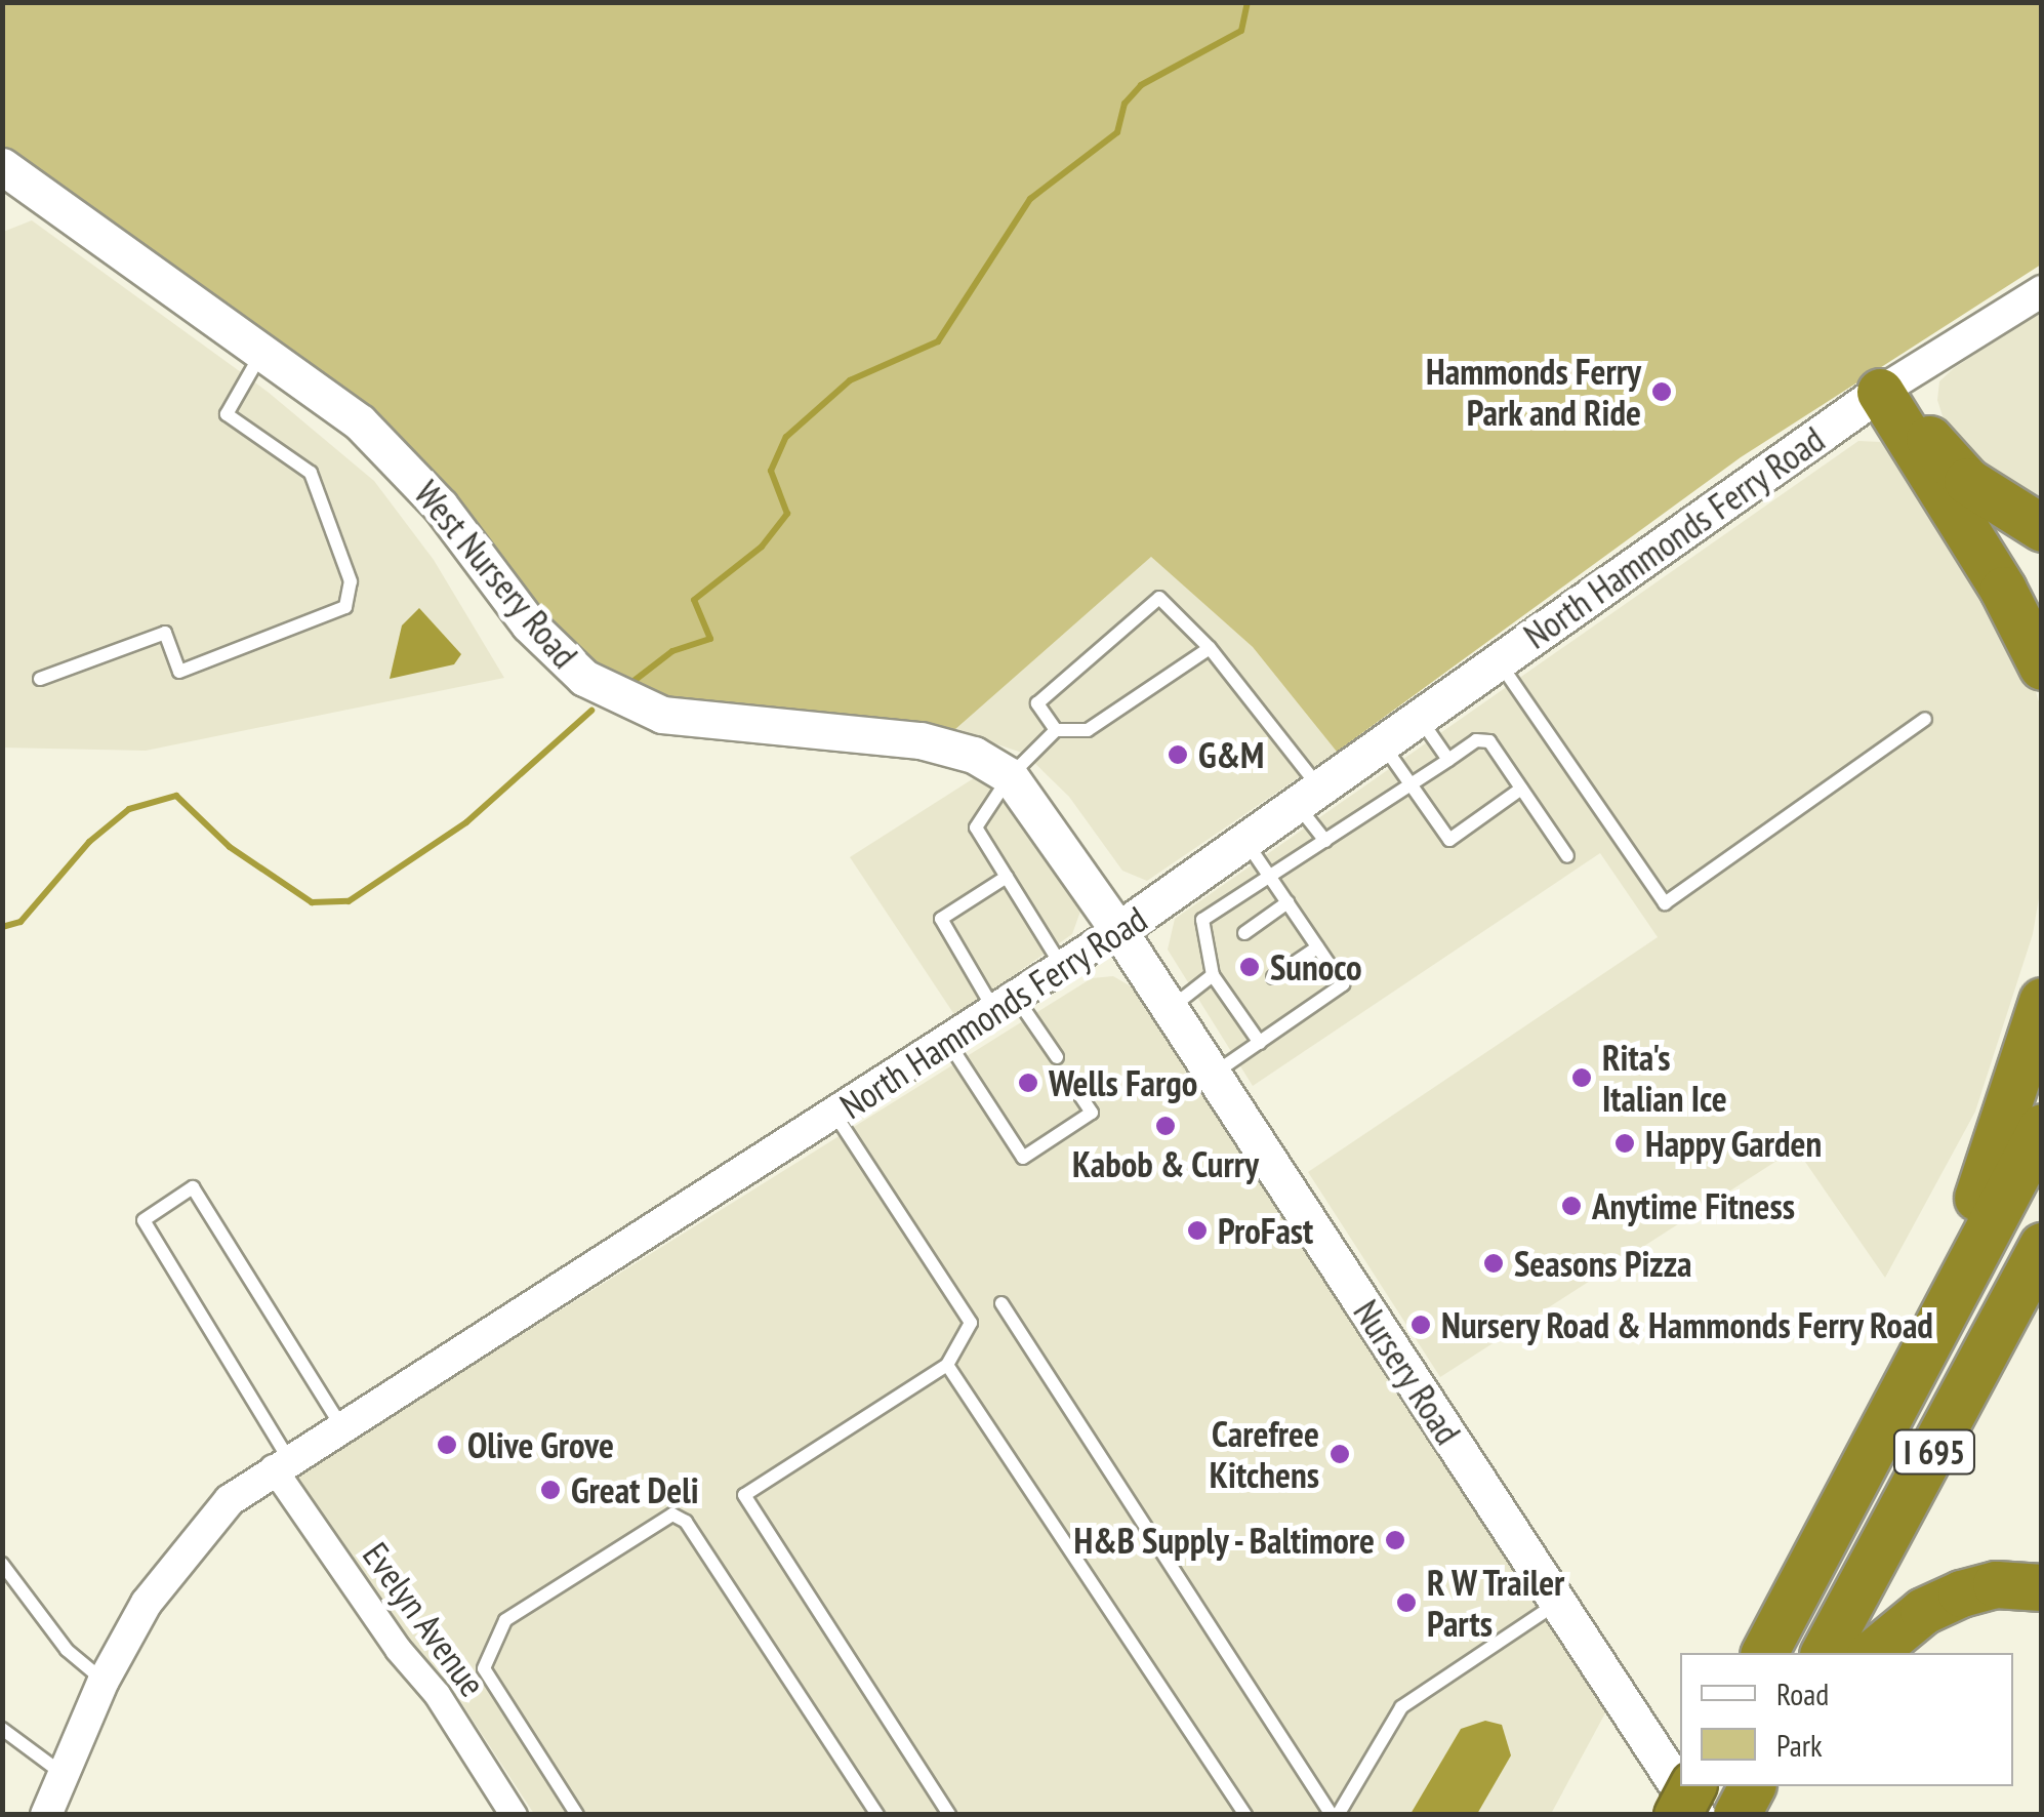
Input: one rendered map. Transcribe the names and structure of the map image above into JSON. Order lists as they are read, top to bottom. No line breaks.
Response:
{"streets":{"highway":["I 695"],"main road":["North Hammonds Ferry Road","West Nursery Road","Nursery Road"],"street":["Evelyn Avenue"]},"crossings":[["North Hammonds Ferry Road","West Nursery Road"],["North Hammonds Ferry Road","Nursery Road"],["North Hammonds Ferry Road","Evelyn Avenue"],["West Nursery Road","Nursery Road"]],"places":["Hammonds Ferry Park and Ride","G&M","Sunoco","Rita's Italian Ice","Wells Fargo","Kabob & Curry","Happy Garden","Anytime Fitness","ProFast","Seasons Pizza","Nursery Road & Hammonds Ferry Road","Olive Grove","Carefree Kitchens","Great Deli","H&B Supply - Baltimore","R W Trailer Parts"],"legend":["Road","Park"]}
